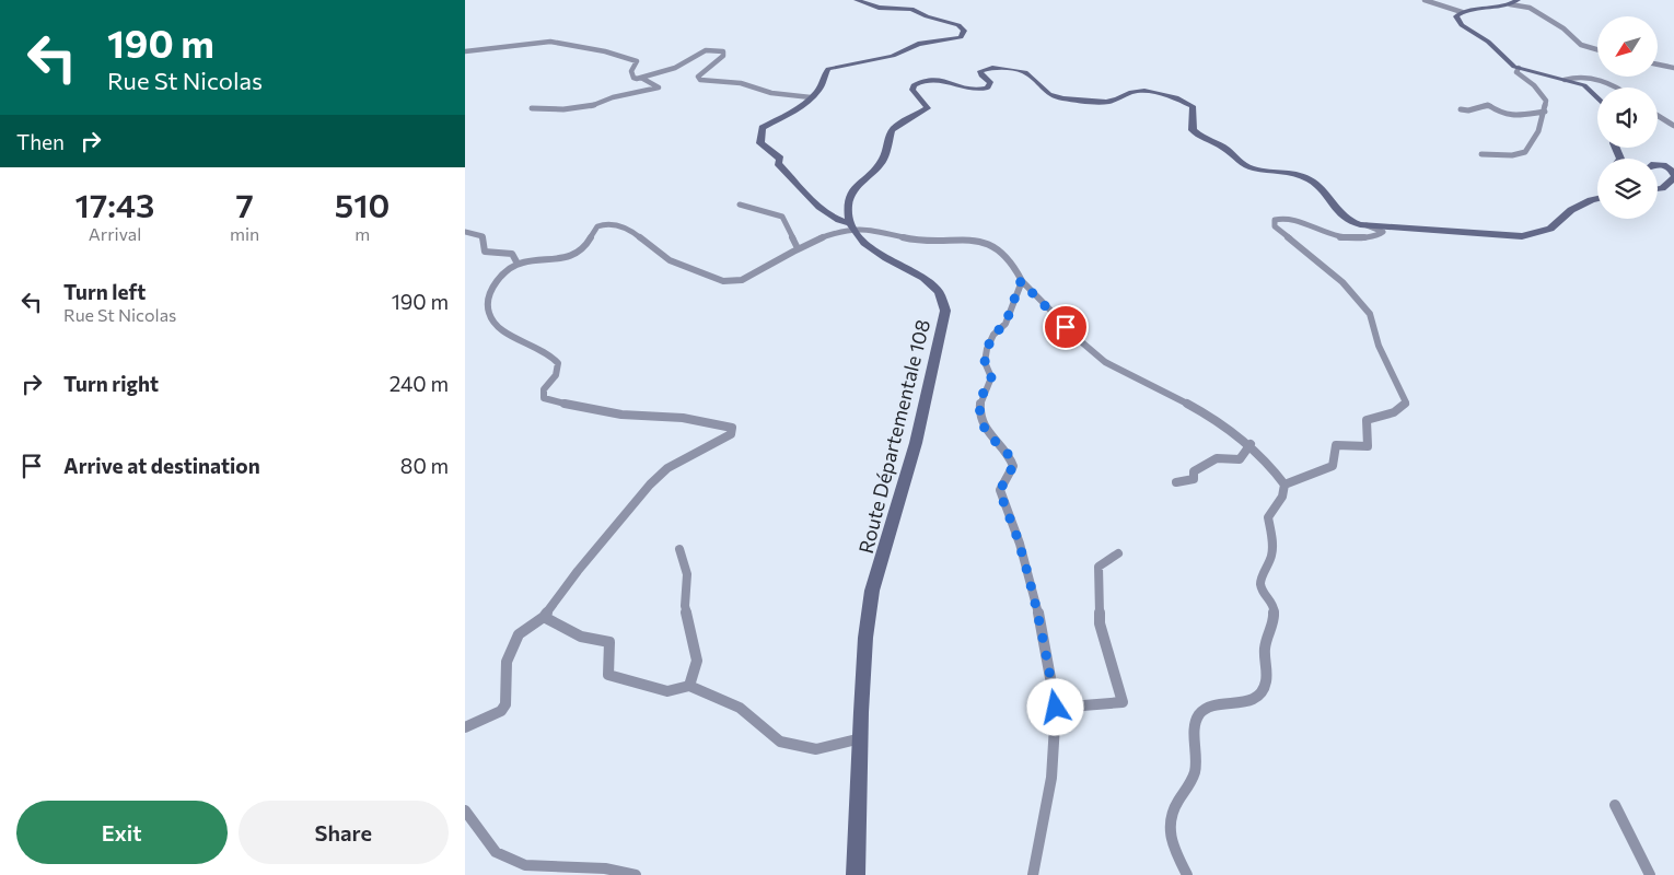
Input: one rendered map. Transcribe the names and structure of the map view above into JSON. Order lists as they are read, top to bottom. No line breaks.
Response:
{"streets":{"main road":["Route Départementale 108"]},"north":"bottom left","page":{"turn":["190 m","Rue St Nicolas"],"then":"Then","eta":["17:43","Arrival","7","min","510","m"],"list":[{"name":"Turn left","note":"Rue St Nicolas","value":"190 m"},{"name":"Turn right","value":"240 m"},{"name":"Arrive at destination","value":"80 m"}],"buttons":["Exit","Share"]}}
